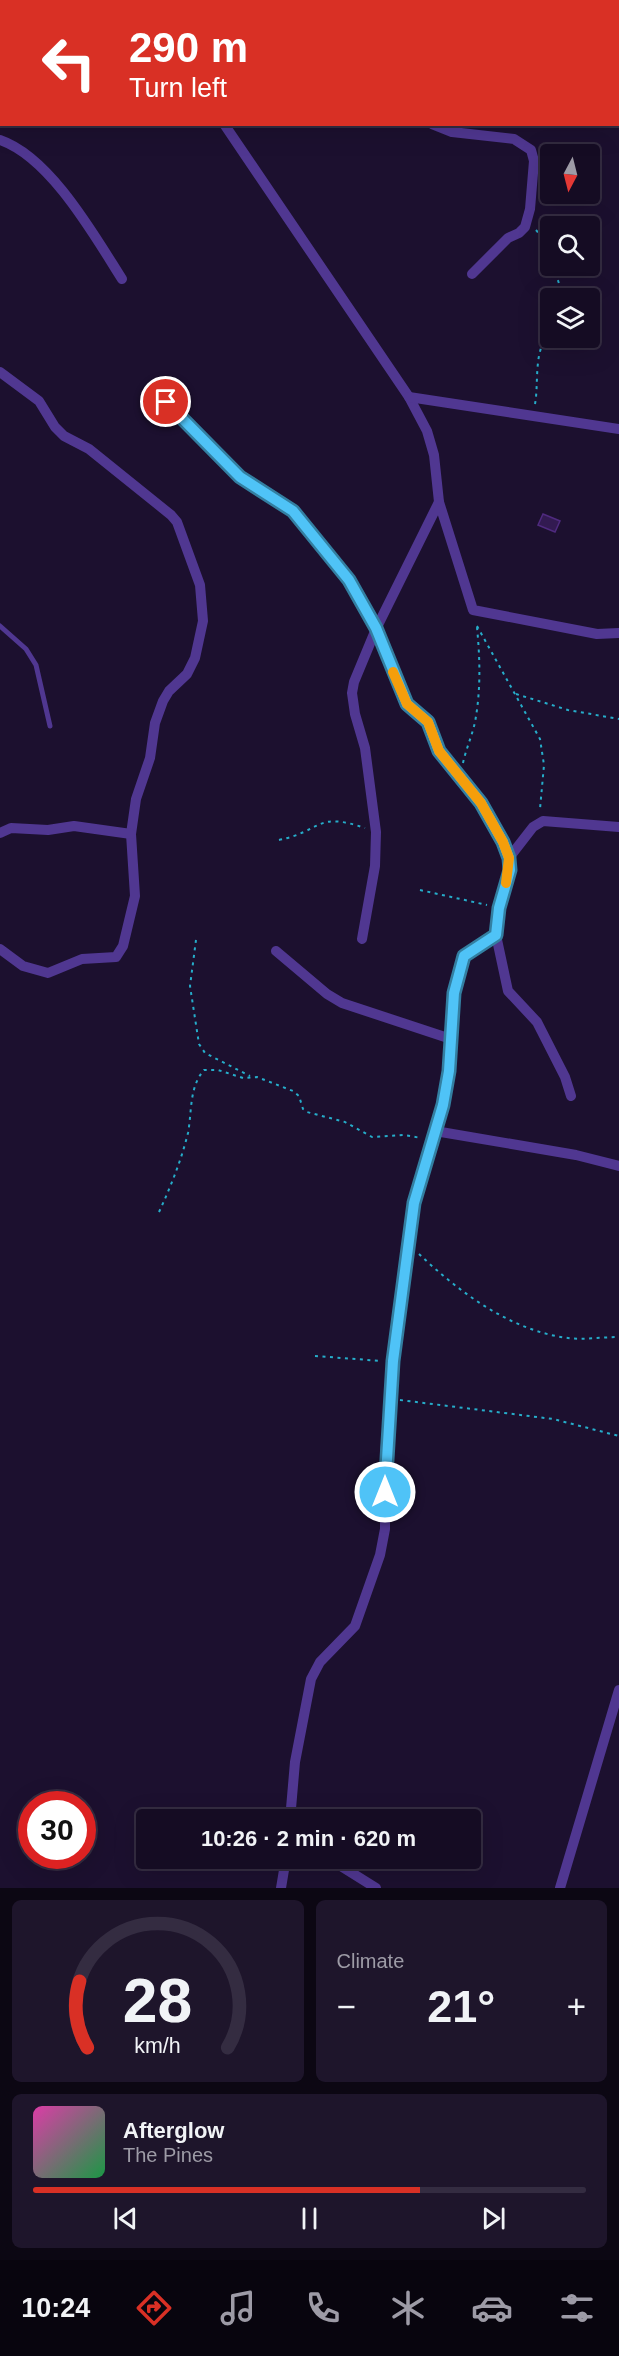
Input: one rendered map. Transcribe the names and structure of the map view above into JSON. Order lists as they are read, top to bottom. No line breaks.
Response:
{"north":"bottom","page":{"turn":["290 m","Turn left"],"limit":"30","trip":"10:26 · 2 min · 620 m","tile":"Climate","heat":["−","21°","+"],"song":["Afterglow","The Pines"],"tabs":"10:24","gauge":["28","km/h"]}}
